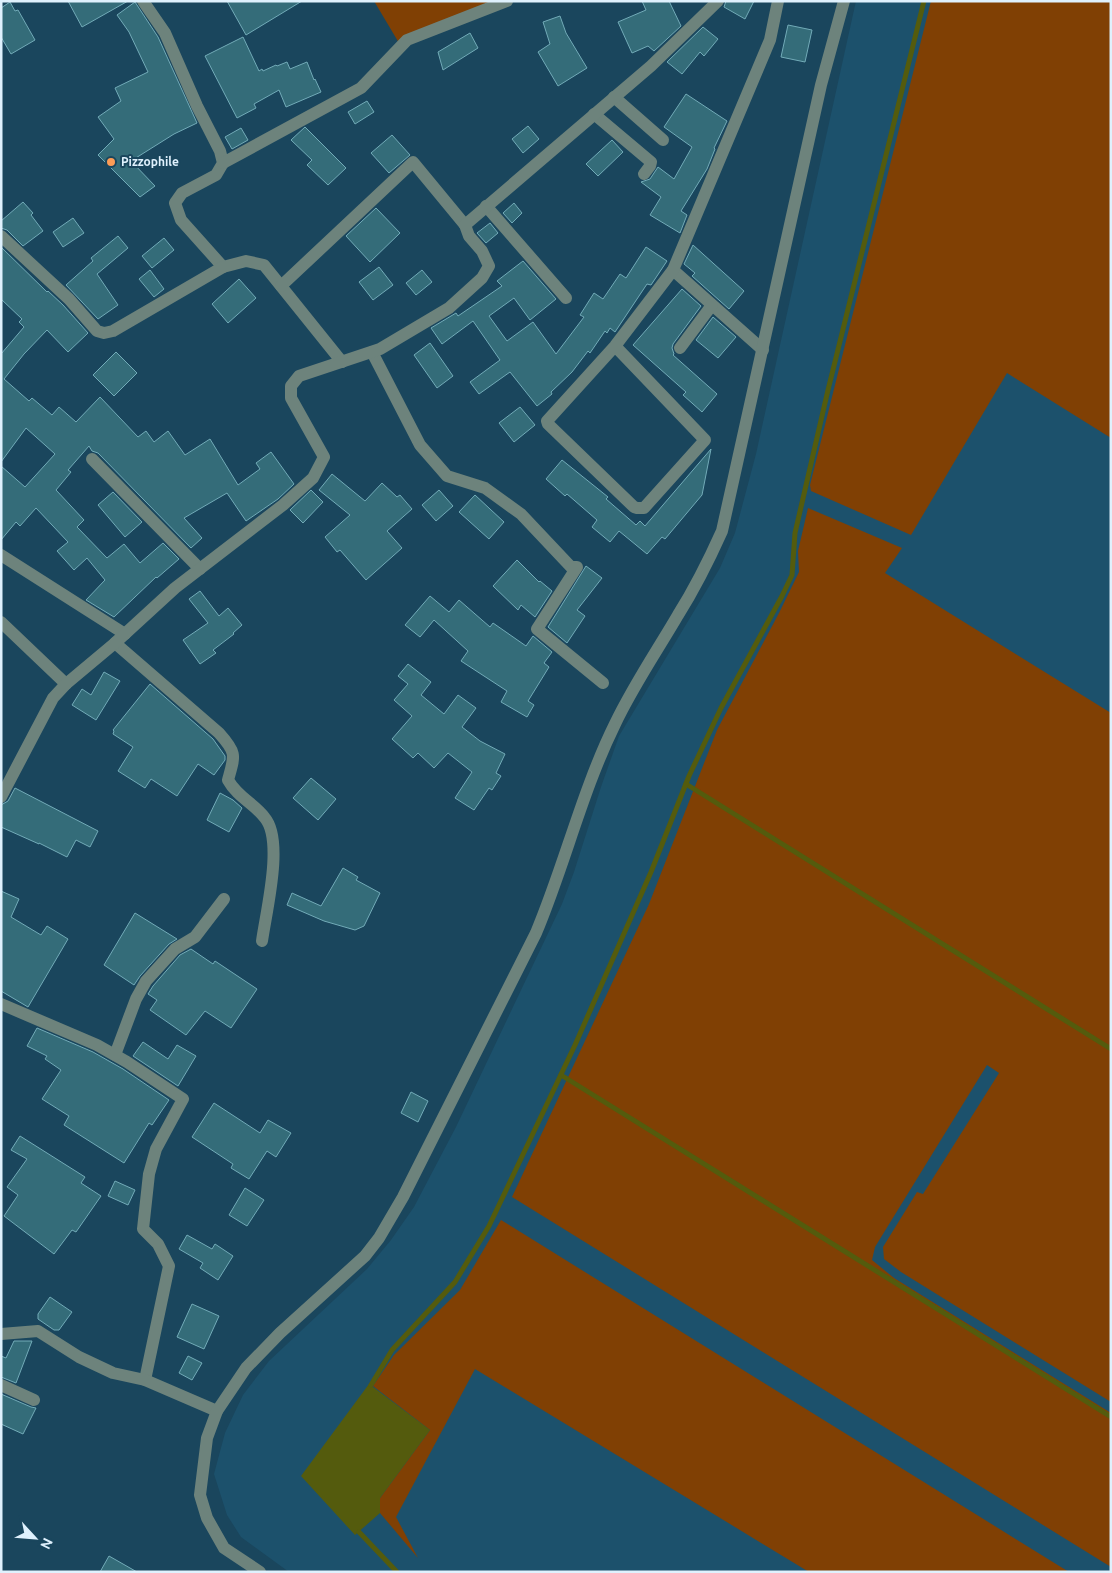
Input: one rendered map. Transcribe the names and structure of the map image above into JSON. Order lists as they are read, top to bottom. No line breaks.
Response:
{"places":["Pizzophile"],"north":"bottom right"}
